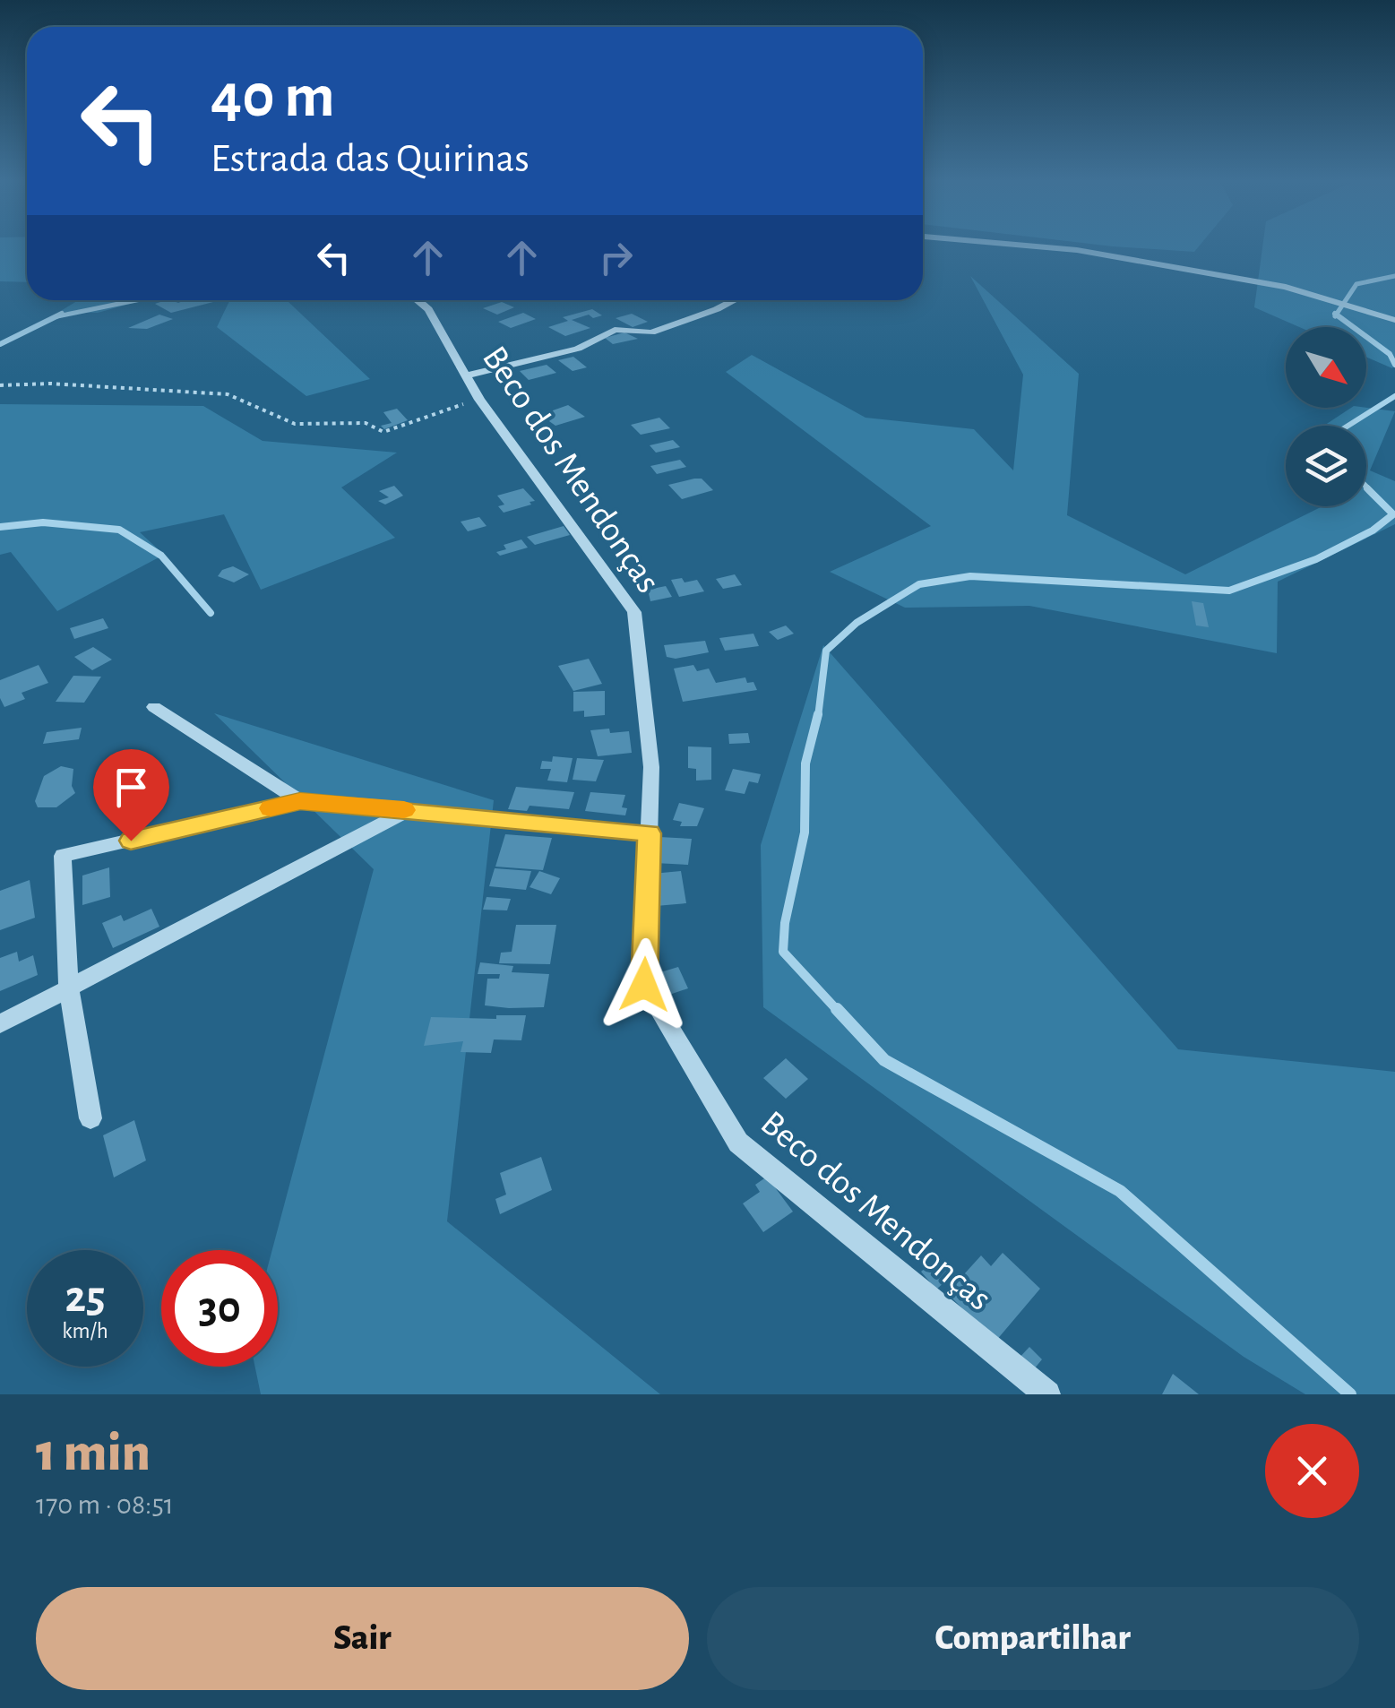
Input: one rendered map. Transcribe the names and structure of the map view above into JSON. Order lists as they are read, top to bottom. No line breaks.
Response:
{"streets":{"street":["Beco dos Mendonças"]},"north":"bottom right","page":{"turn":["40 m","Estrada das Quirinas"],"speed":"25 km/h","limit":"30","heading":["1 min","170 m · 08:51"],"buttons":["Sair","Compartilhar"]}}
